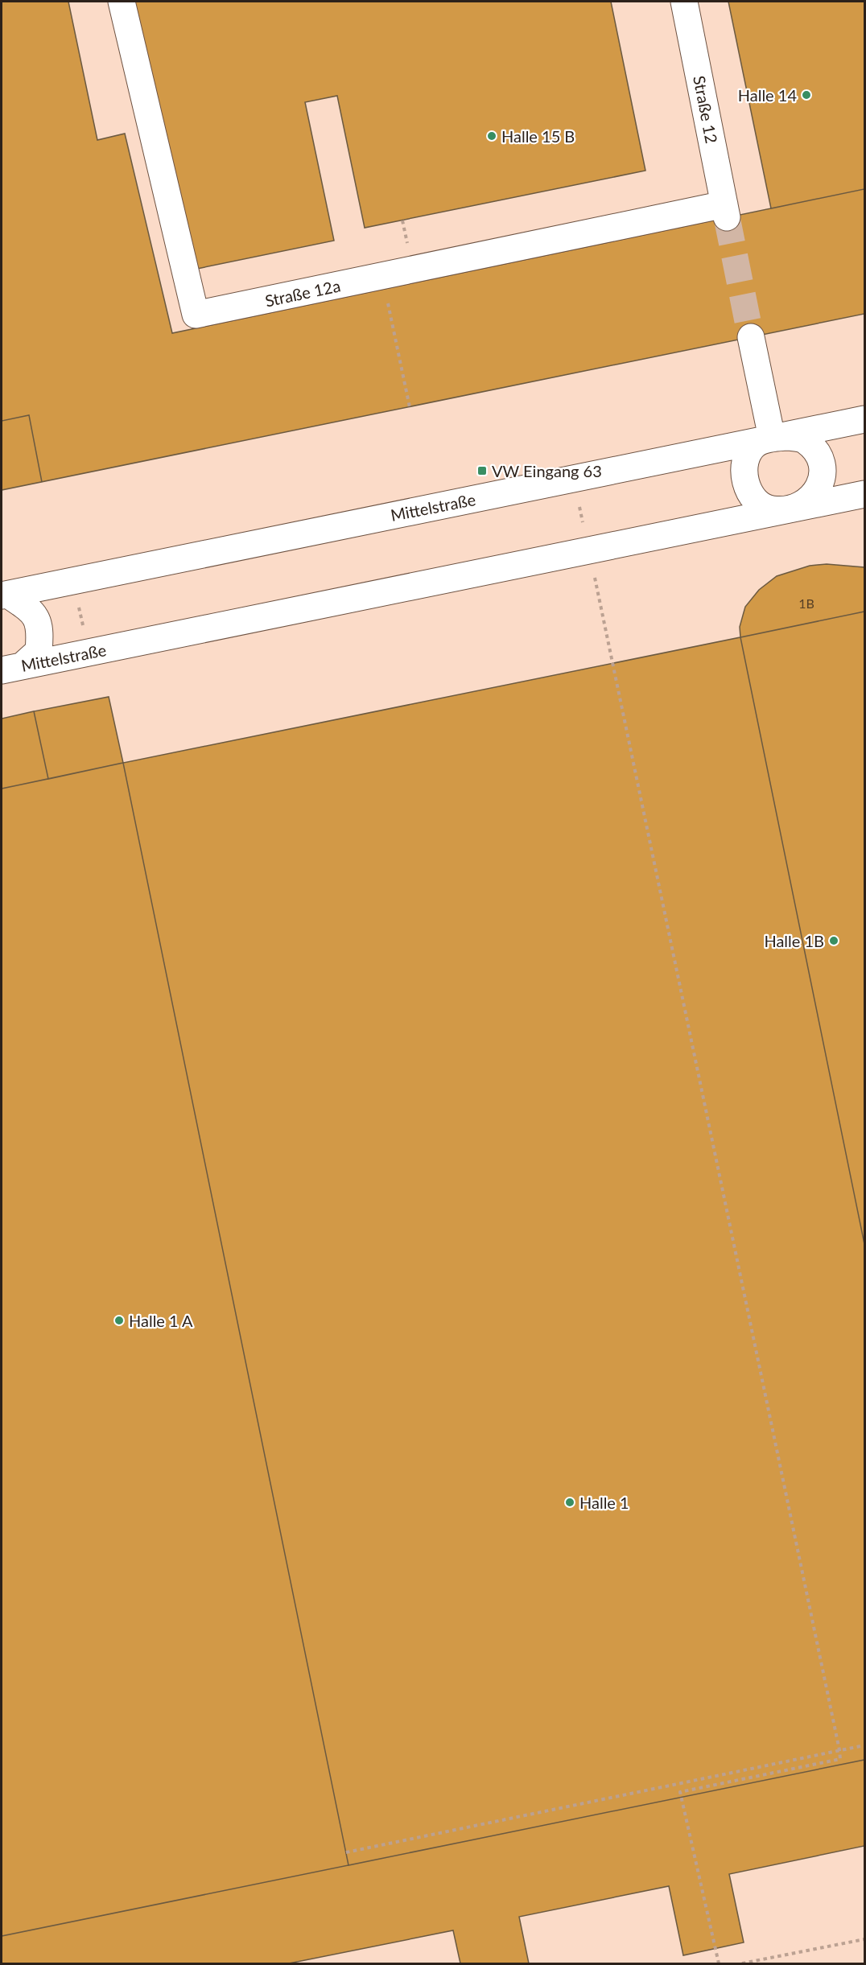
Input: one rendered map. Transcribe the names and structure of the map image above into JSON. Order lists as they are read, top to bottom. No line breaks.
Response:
{"streets":{"street":["Straße 12","Straße 12a","Mittelstraße"]},"crossings":[["Straße 12","Straße 12a"]],"places":{"other":["Halle 14","Halle 15 B","Halle 1B","Halle 1 A","Halle 1"],"transit":["VW Eingang 63"]},"house_numbers":["1B"]}
